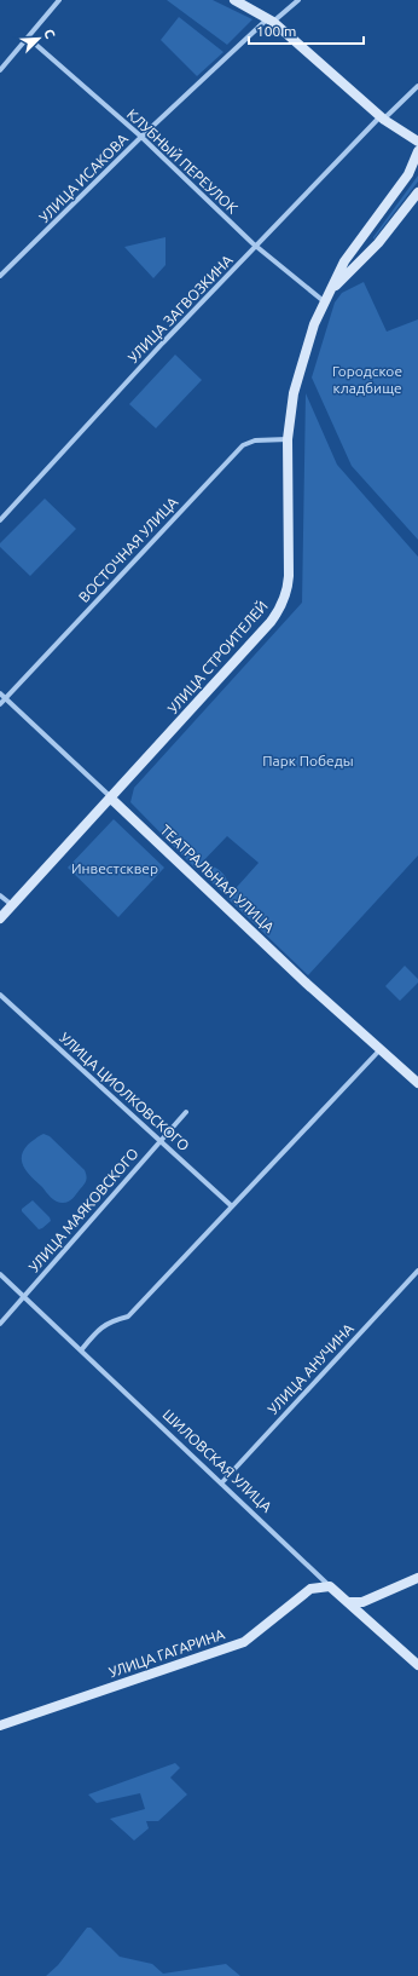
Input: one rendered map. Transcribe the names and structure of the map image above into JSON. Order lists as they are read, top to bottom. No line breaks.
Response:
{"streets":{"main road":["УЛИЦА СТРОИТЕЛЕЙ","ТЕАТРАЛЬНАЯ УЛИЦА","ШИЛОВСКАЯ УЛИЦА","УЛИЦА ГАГАРИНА"],"street":["КЛУБНЫЙ ПЕРЕУЛОК","УЛИЦА ИСАКОВА","УЛИЦА ЗАГВОЗКИНА","ВОСТОЧНАЯ УЛИЦА","УЛИЦА ЦИОЛКОВСКОГО","УЛИЦА МАЯКОВСКОГО","УЛИЦА АНУЧИНА"]},"crossings":[["КЛУБНЫЙ ПЕРЕУЛОК","УЛИЦА ИСАКОВА"],["КЛУБНЫЙ ПЕРЕУЛОК","УЛИЦА ЗАГВОЗКИНА"],["КЛУБНЫЙ ПЕРЕУЛОК","УЛИЦА СТРОИТЕЛЕЙ"],["ВОСТОЧНАЯ УЛИЦА","УЛИЦА СТРОИТЕЛЕЙ"],["ВОСТОЧНАЯ УЛИЦА","ТЕАТРАЛЬНАЯ УЛИЦА"],["УЛИЦА СТРОИТЕЛЕЙ","ТЕАТРАЛЬНАЯ УЛИЦА"],["УЛИЦА ЦИОЛКОВСКОГО","УЛИЦА МАЯКОВСКОГО"],["УЛИЦА МАЯКОВСКОГО","ШИЛОВСКАЯ УЛИЦА"],["УЛИЦА АНУЧИНА","ШИЛОВСКАЯ УЛИЦА"],["ШИЛОВСКАЯ УЛИЦА","УЛИЦА ГАГАРИНА"]],"parks":["Городское кладбище","Парк Победы","Инвестсквер"],"scale_bar":"100 m","north":"top right"}
